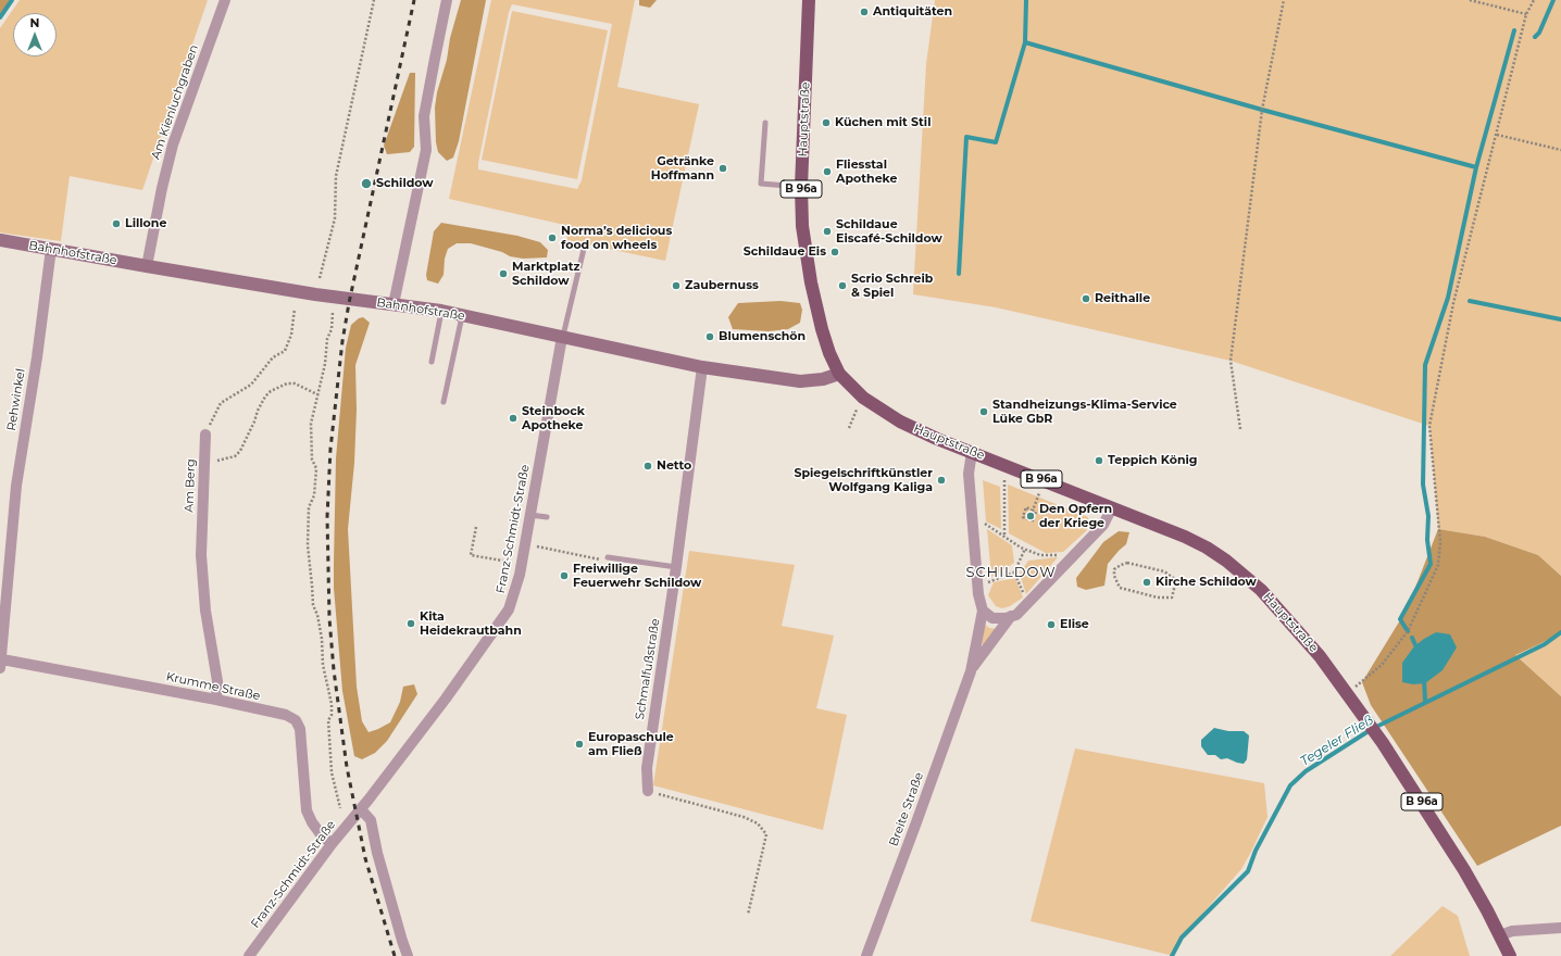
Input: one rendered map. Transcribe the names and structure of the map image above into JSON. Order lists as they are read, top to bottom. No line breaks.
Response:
{"streets":{"main road":["Hauptstraße","B 96a"],"street":["Am Kienluchgraben","Bahnhofstraße","Rehwinkel","Am Berg","Franz-Schmidt-Straße","Schmalfußstraße","Krumme Straße","Breite Straße"]},"crossings":[["Am Kienluchgraben","Bahnhofstraße"],["Hauptstraße","B 96a"],["Hauptstraße","Bahnhofstraße"],["Hauptstraße","Breite Straße"],["Bahnhofstraße","Rehwinkel"],["Bahnhofstraße","Franz-Schmidt-Straße"],["Bahnhofstraße","Schmalfußstraße"],["Rehwinkel","Krumme Straße"],["Am Berg","Krumme Straße"],["Franz-Schmidt-Straße","Krumme Straße"]],"districts":["SCHILDOW"],"water":["Tegeler Fließ"],"places":["Antiquitäten","Küchen mit Stil","Getränke Hoffmann","Fliesstal Apotheke","Schildow","Lillone","Schildaue Eiscafé-Schildow","Norma’s delicious food on wheels","Schildaue Eis","Marktplatz Schildow","Zaubernuss","Scrio Schreib & Spiel","Reithalle","Blumenschön","Standheizungs-Klima-Service Lüke GbR","Steinbock Apotheke","Teppich König","Netto","Spiegelschriftkünstler Wolfgang Kaliga","Den Opfern der Kriege","Freiwillige Feuerwehr Schildow","Kirche Schildow","Kita Heidekrautbahn","Elise","Europaschule am Fließ"],"north":"top"}
